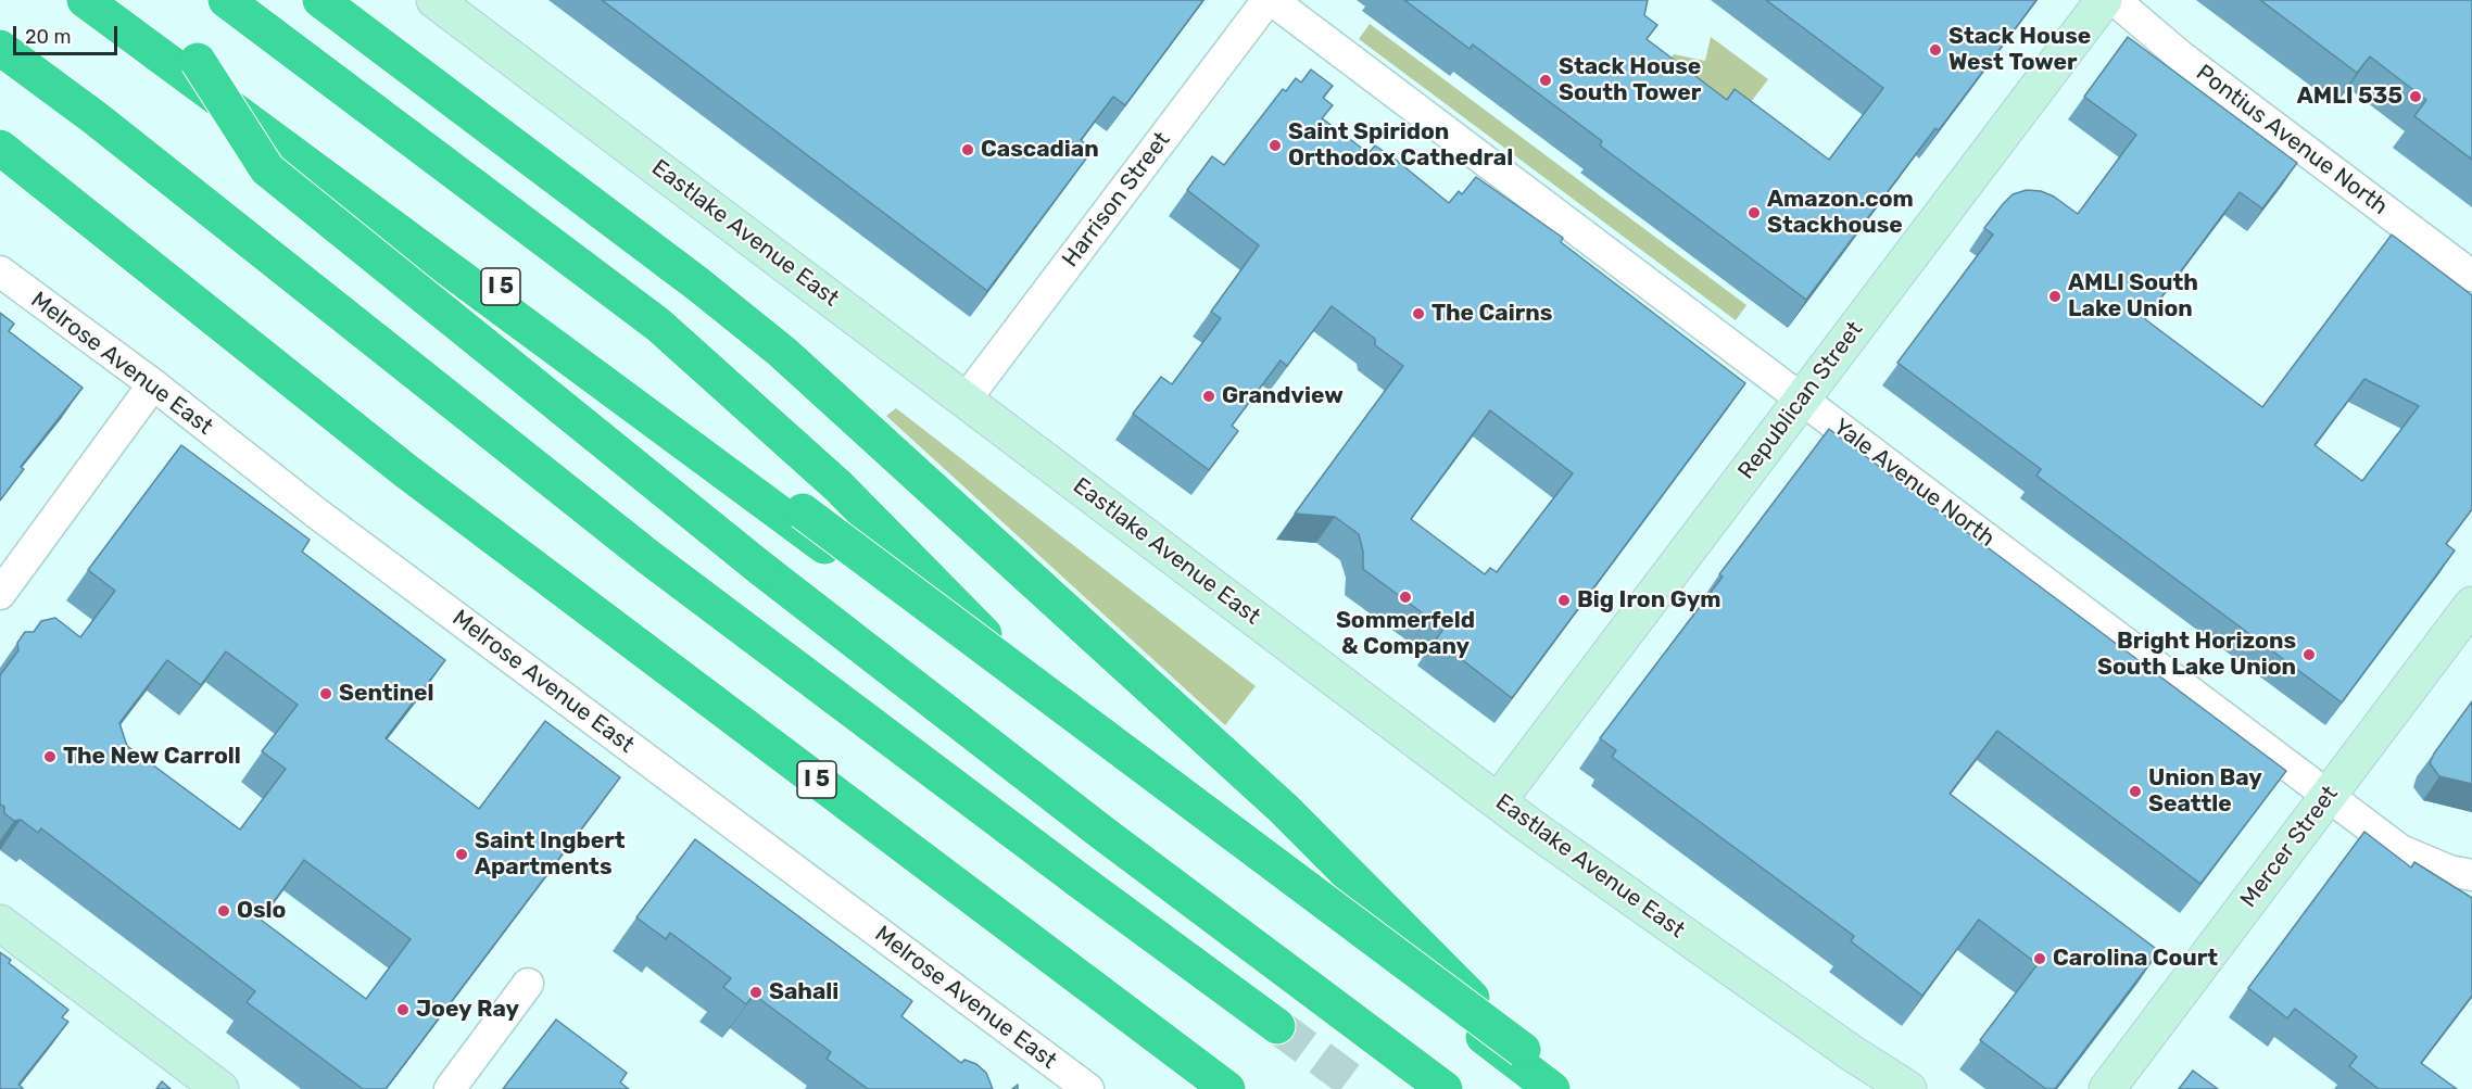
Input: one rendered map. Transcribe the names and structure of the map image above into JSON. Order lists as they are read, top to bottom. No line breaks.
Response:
{"streets":{"highway":["I 5"],"street":["Pontius Avenue North","Harrison Street","Eastlake Avenue East","Melrose Avenue East","Republican Street","Yale Avenue North","Mercer Street"]},"crossings":[["Harrison Street","Eastlake Avenue East"],["Eastlake Avenue East","Republican Street"],["Republican Street","Yale Avenue North"],["Yale Avenue North","Mercer Street"]],"places":["Stack House West Tower","Stack House South Tower","AMLI 535","Saint Spiridon Orthodox Cathedral","Cascadian","Amazon.com Stackhouse","AMLI South Lake Union","The Cairns","Grandview","Sommerfeld & Company","Big Iron Gym","Bright Horizons South Lake Union","Sentinel","The New Carroll","Union Bay Seattle","Saint Ingbert Apartments","Oslo","Carolina Court","Sahali","Joey Ray"],"scale_bar":"20 m"}
